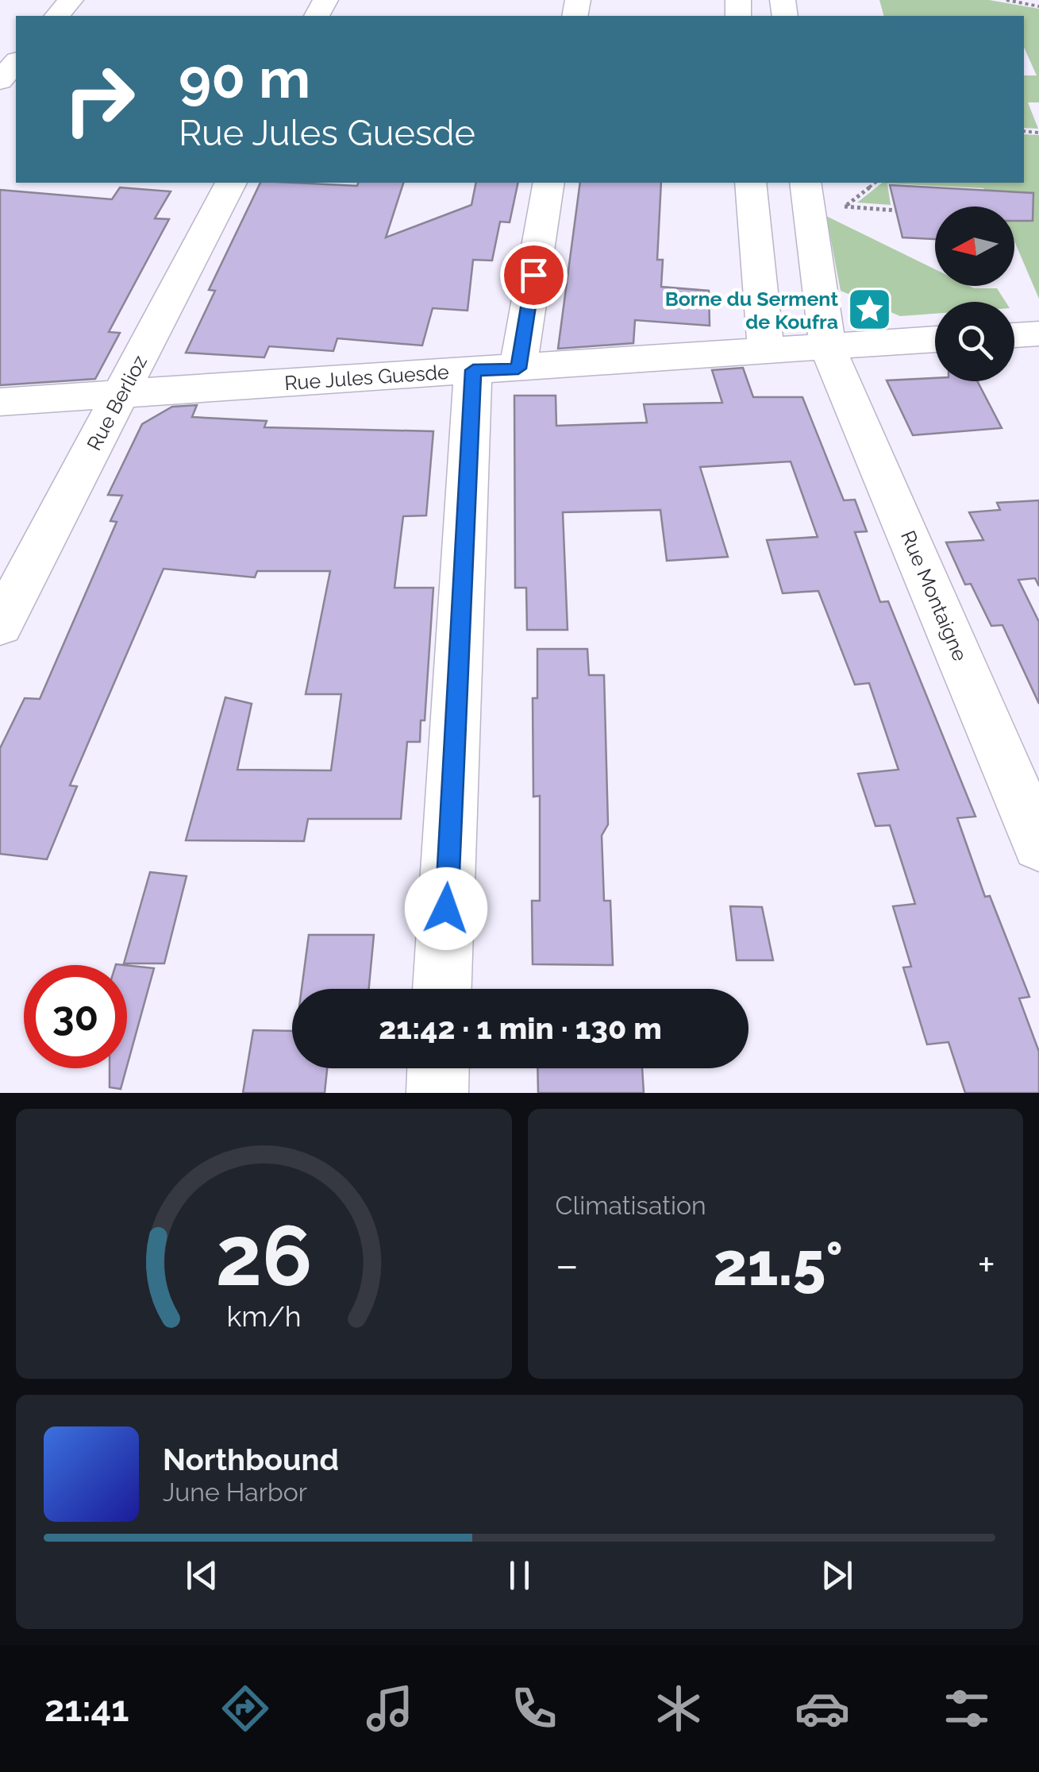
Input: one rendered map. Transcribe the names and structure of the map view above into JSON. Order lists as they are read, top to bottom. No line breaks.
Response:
{"streets":{"street":["Rue Jules Guesde","Rue Berlioz","Rue Montaigne"]},"crossings":[["Rue Jules Guesde","Rue Berlioz"],["Rue Jules Guesde","Rue Montaigne"]],"places":{"place":["Borne du Serment de Koufra"]},"north":"left","page":{"turn":["90 m","Rue Jules Guesde"],"limit":"30","trip":"21:42 · 1 min · 130 m","tile":"Climatisation","heat":["−","21.5°","+"],"song":["Northbound","June Harbor"],"tabs":"21:41","gauge":["26","km/h"]}}
